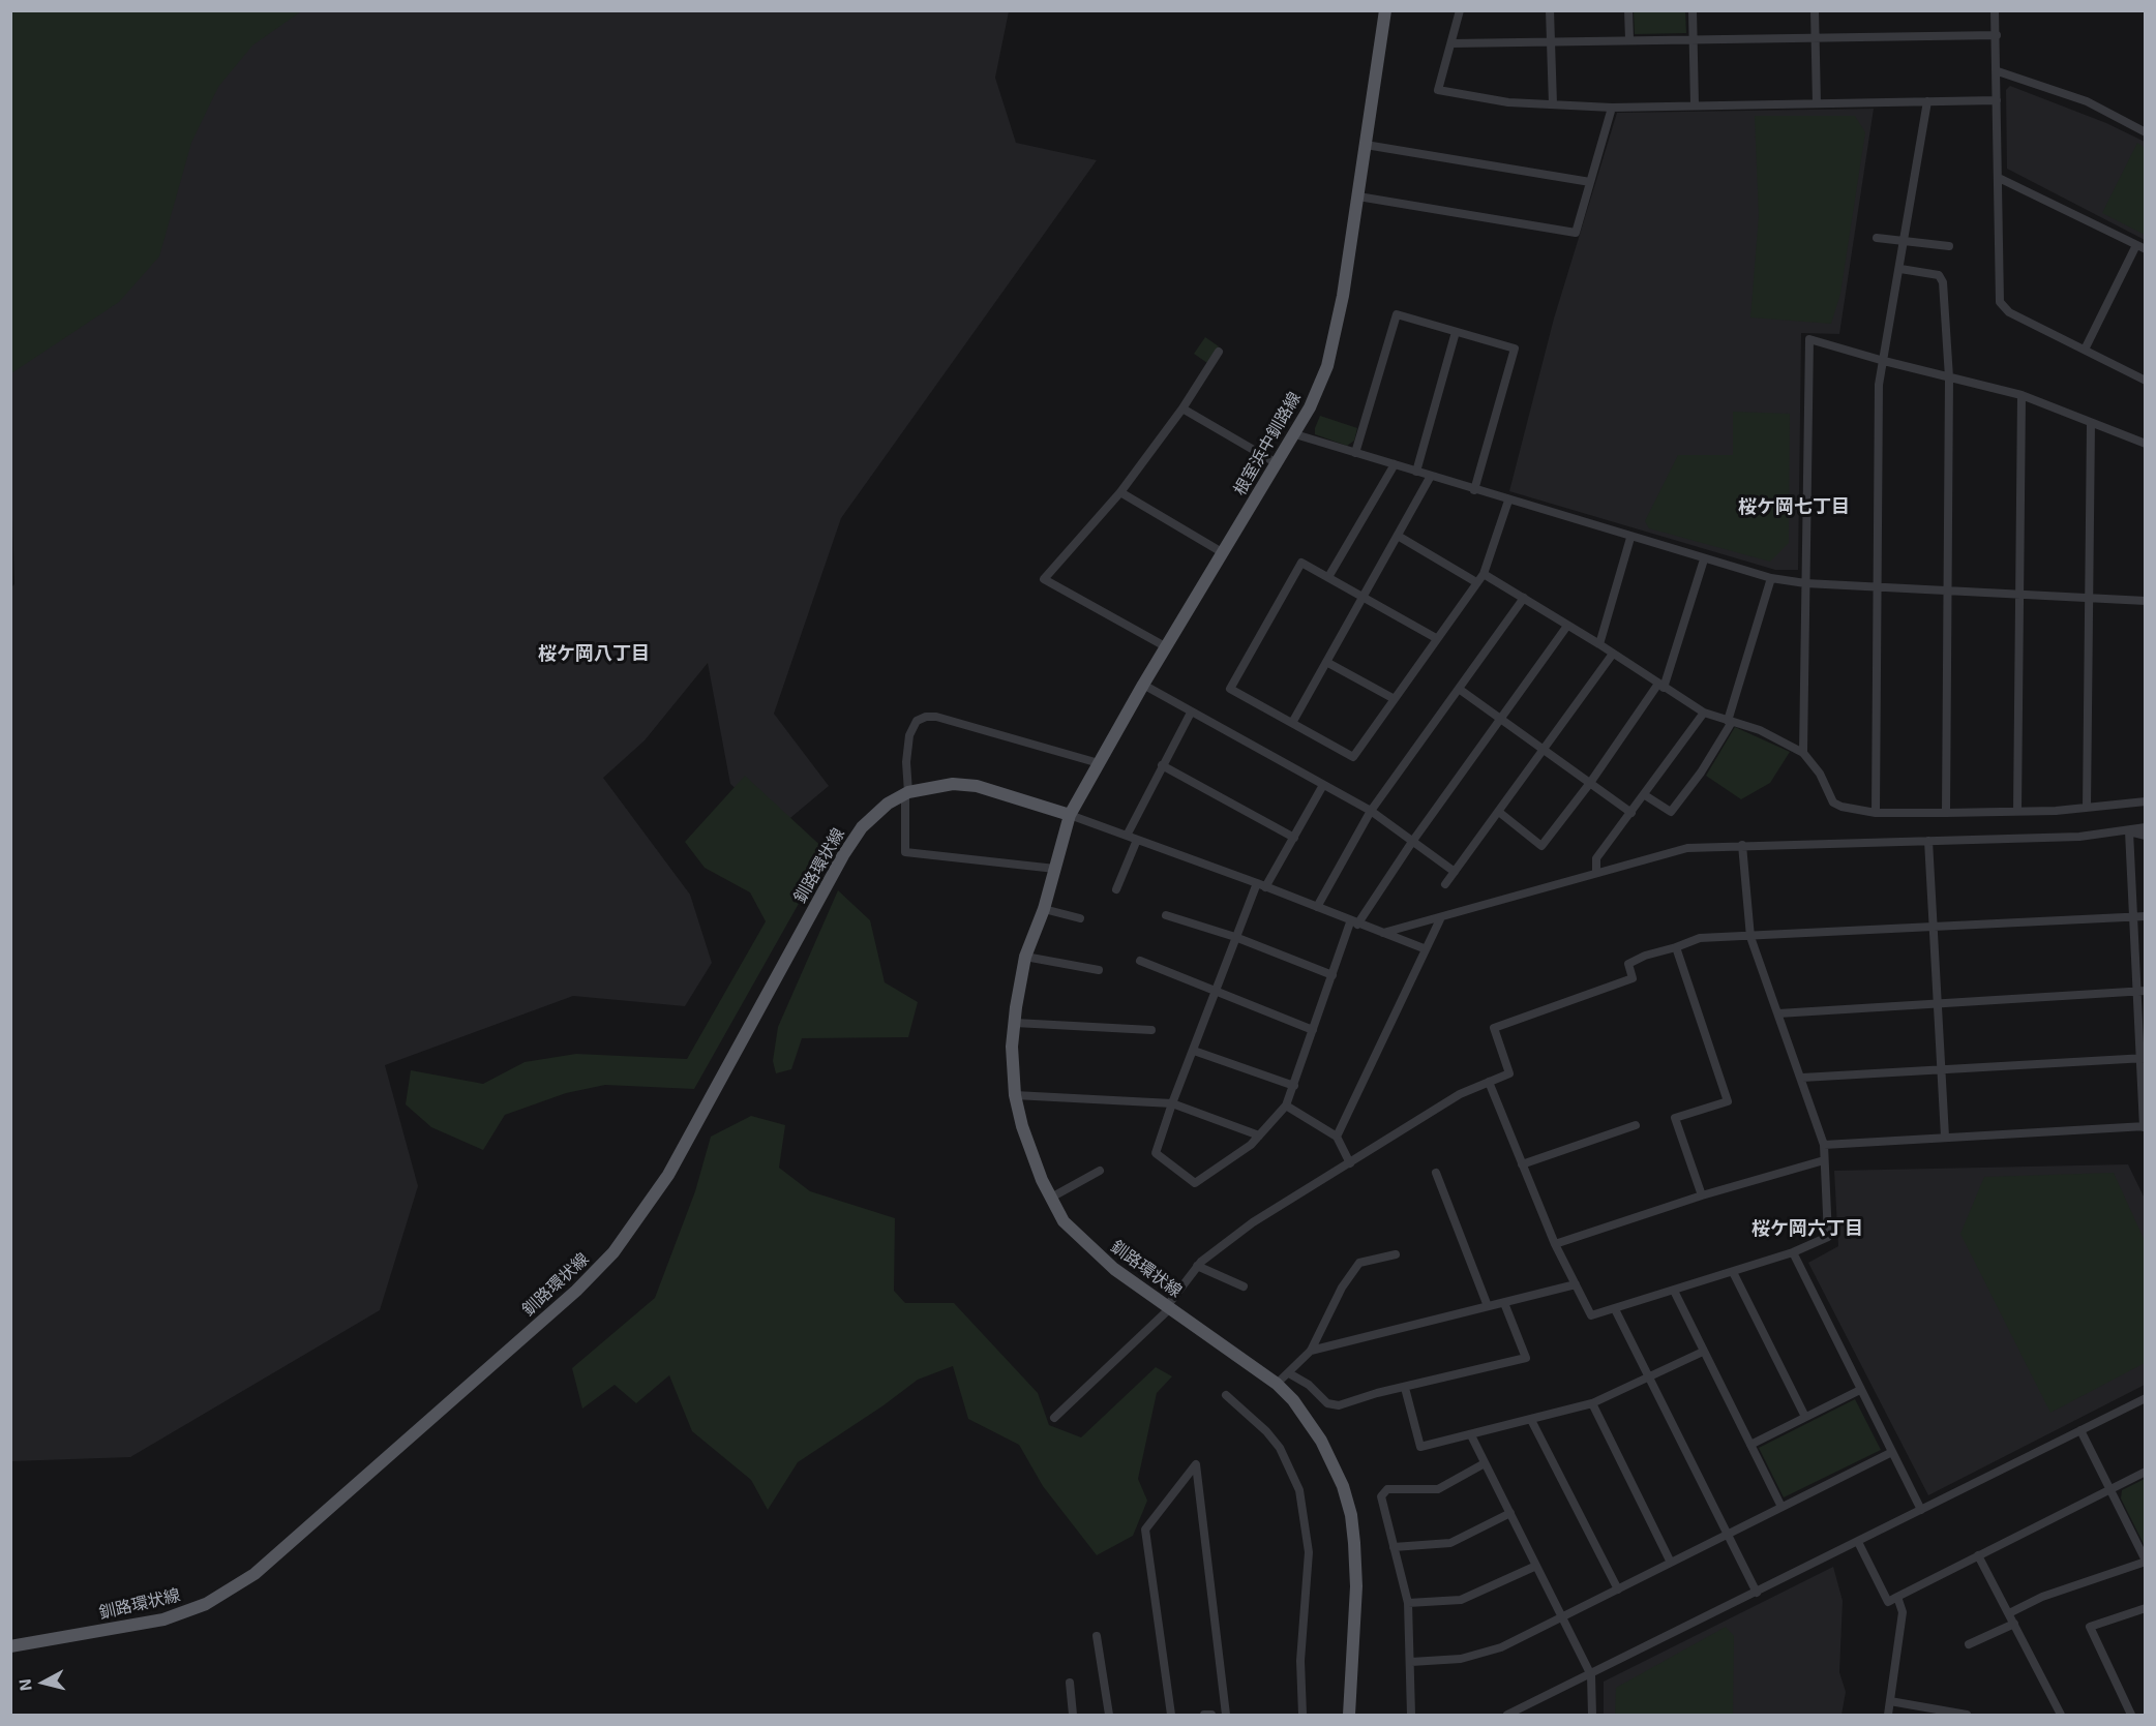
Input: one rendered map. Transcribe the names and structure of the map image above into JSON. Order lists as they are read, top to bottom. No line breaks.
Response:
{"streets":{"main road":["根室浜中釧路線","釧路環状線"]},"crossings":[["根室浜中釧路線","釧路環状線"]],"districts":["桜ケ岡七丁目","桜ケ岡八丁目","桜ケ岡六丁目"],"north":"left"}
